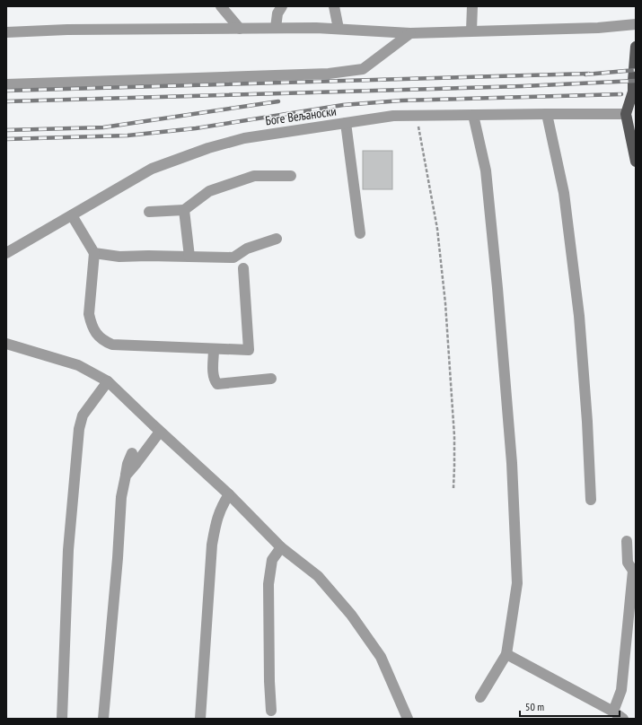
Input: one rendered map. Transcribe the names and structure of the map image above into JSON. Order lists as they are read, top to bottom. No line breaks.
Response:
{"streets":{"street":["Боге Вељаноски"]},"scale_bar":"50 m"}
